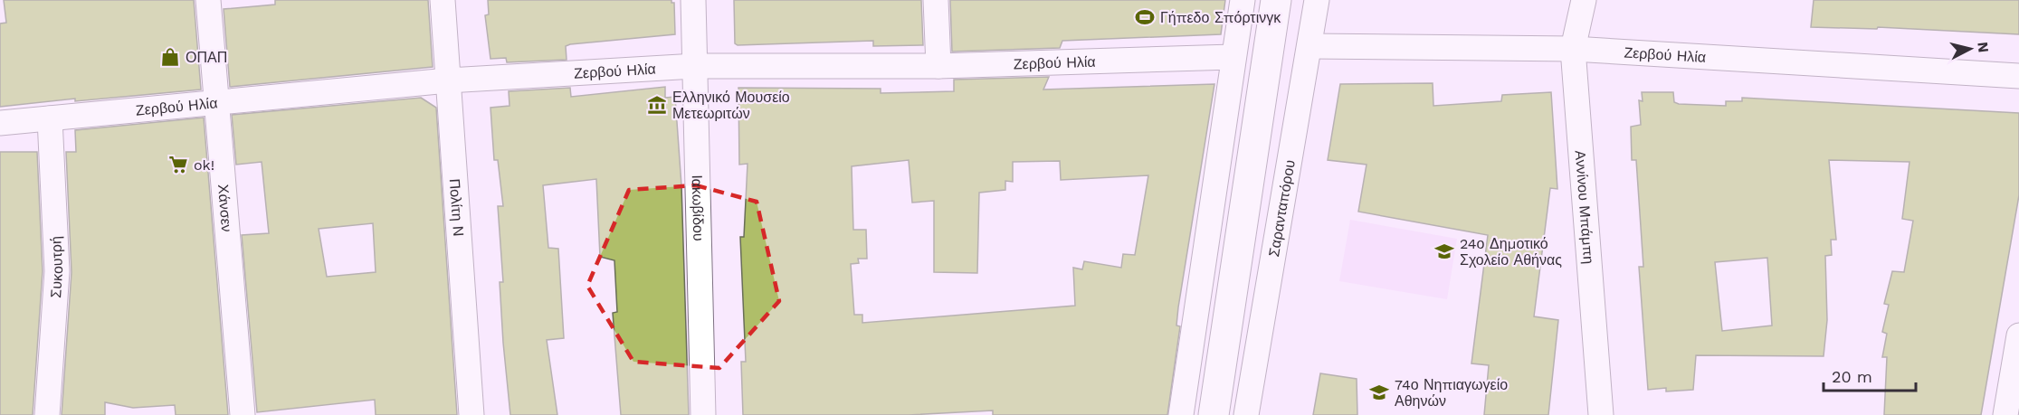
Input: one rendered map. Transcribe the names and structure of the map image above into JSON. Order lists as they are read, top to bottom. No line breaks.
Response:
{"streets":{"street":["Ζερβού Ηλία","Πολίτη Ν","Ιακωβίδου","Αννίνου Μπάμπη","Χάνσεν","Σαρανταπόρου","Συκουτρή"]},"crossings":[["Ζερβού Ηλία","Πολίτη Ν"],["Ζερβού Ηλία","Ιακωβίδου"],["Ζερβού Ηλία","Αννίνου Μπάμπη"],["Ζερβού Ηλία","Χάνσεν"],["Ζερβού Ηλία","Σαρανταπόρου"],["Ζερβού Ηλία","Συκουτρή"]],"places":{"sports":["Γήπεδο Σπόρτινγκ"],"shop":["ΟΠΑΠ"],"museum":["Ελληνικό Μουσείο Μετεωριτών"],"supermarket":["ok!"],"school or university":["24ο Δημοτικό Σχολείο Αθήνας","74ο Νηπιαγωγείο Αθηνών"]},"scale_bar":"20 m","north":"right"}
